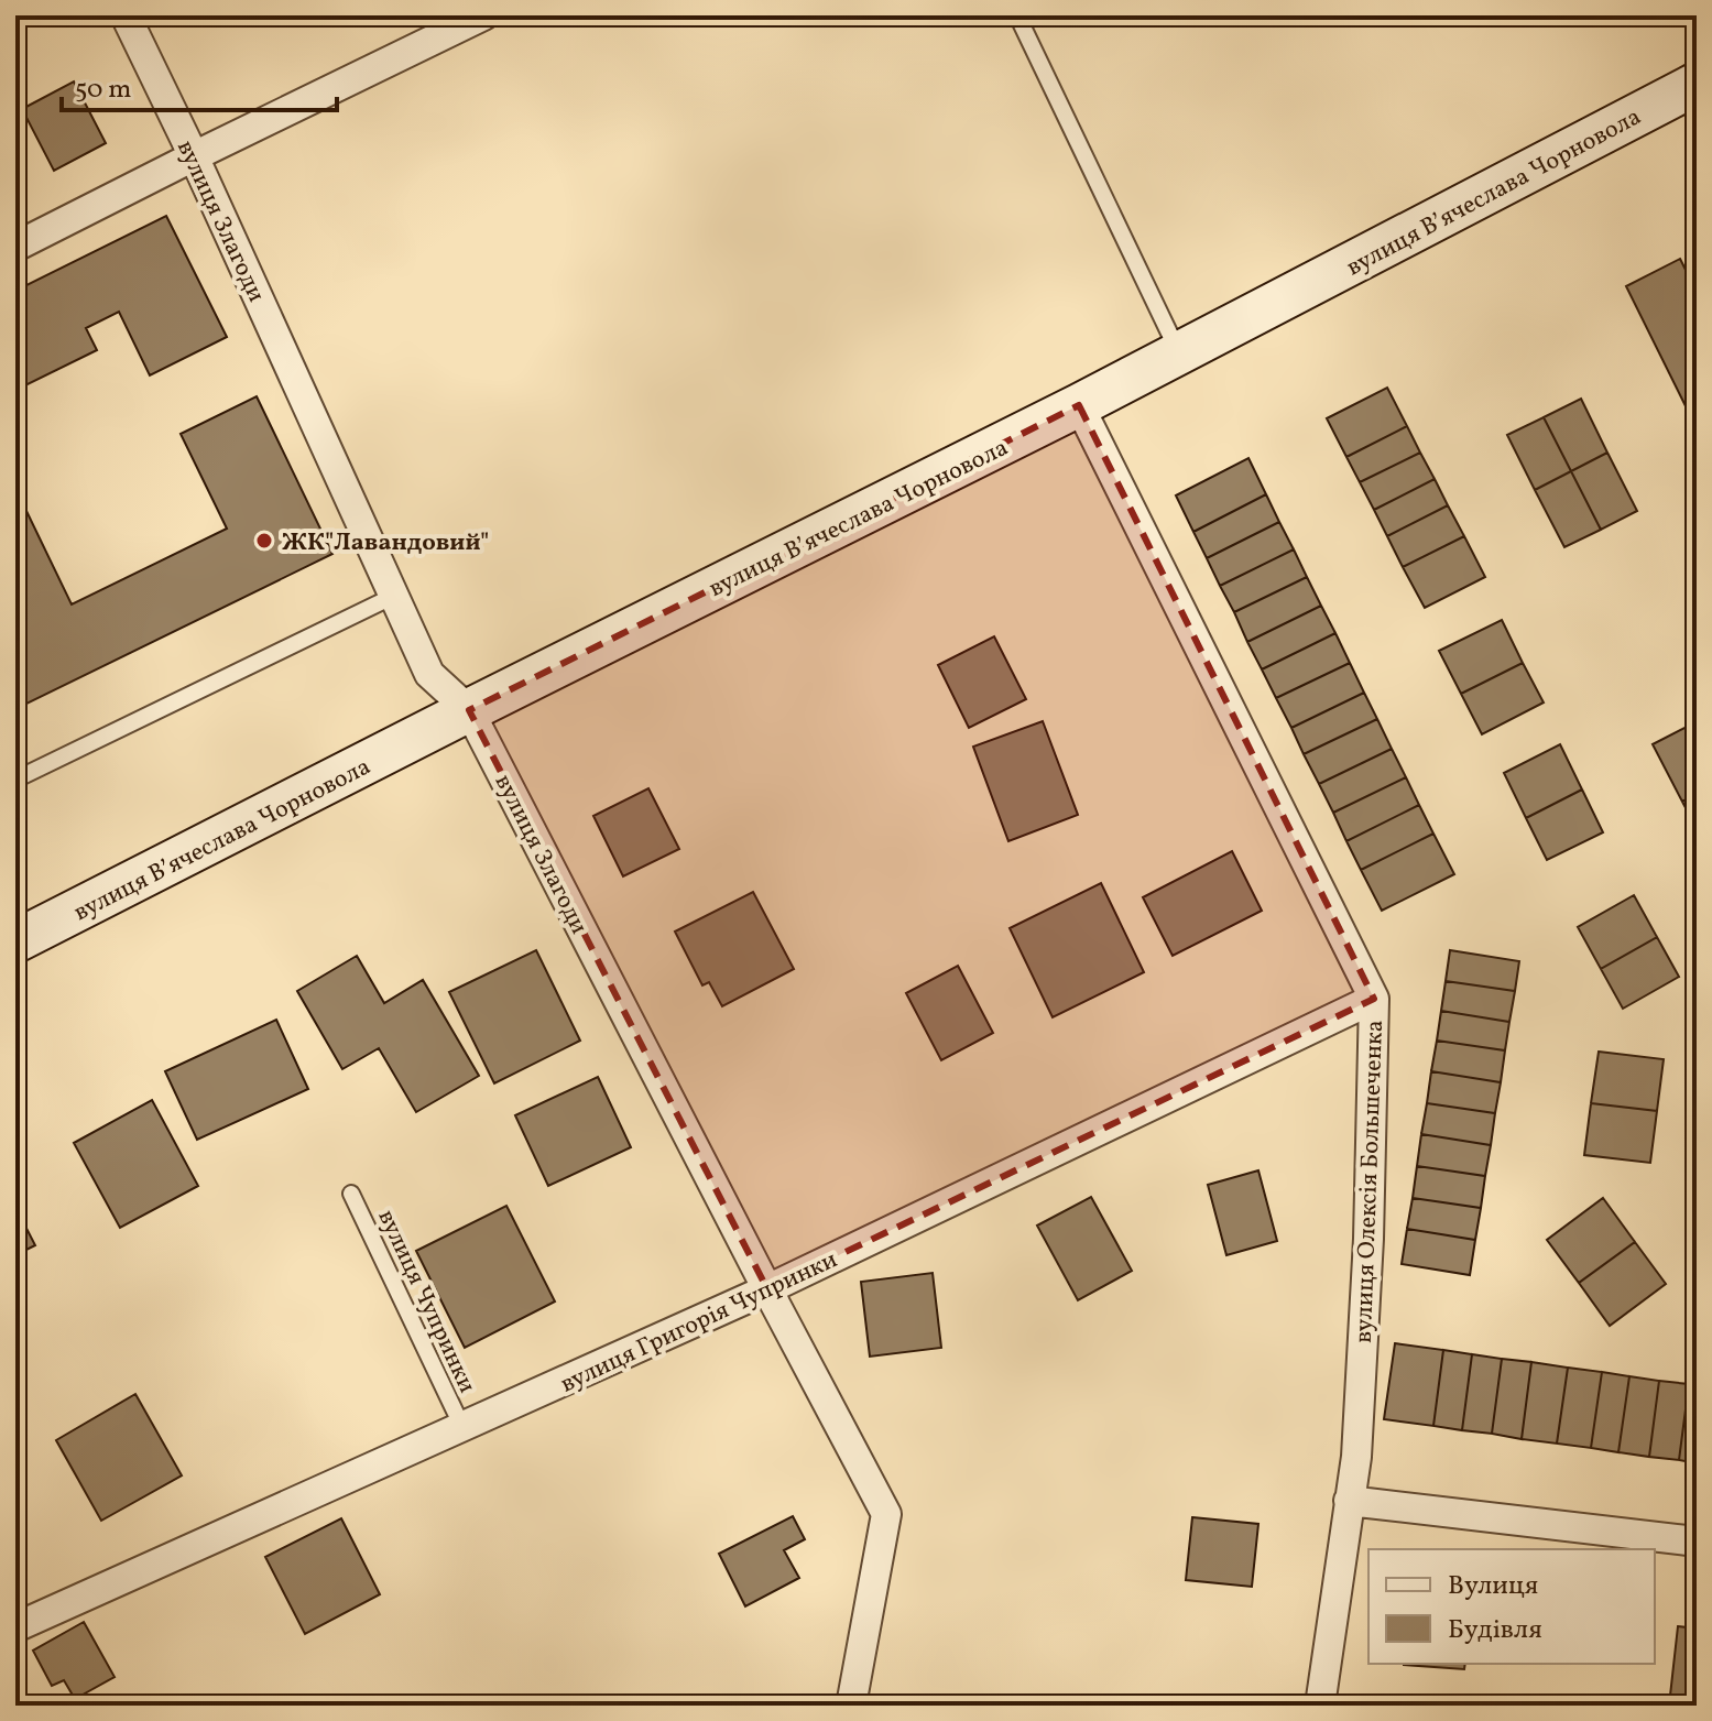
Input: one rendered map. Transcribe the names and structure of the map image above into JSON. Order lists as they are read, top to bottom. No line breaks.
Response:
{"streets":{"street":["вулиця Вʼячеслава Чорновола","вулиця Злагоди","вулиця Олексія Большеченка","вулиця Григорія Чупринки"],"lane":["вулиця Чупринки"]},"crossings":[["вулиця Вʼячеслава Чорновола","вулиця Злагоди"],["вулиця Вʼячеслава Чорновола","вулиця Олексія Большеченка"],["вулиця Злагоди","вулиця Григорія Чупринки"],["вулиця Олексія Большеченка","вулиця Григорія Чупринки"],["вулиця Чупринки","вулиця Григорія Чупринки"]],"places":["ЖК\"Лавандовий\""],"legend":["Вулиця","Будівля"],"scale_bar":"50 m"}
